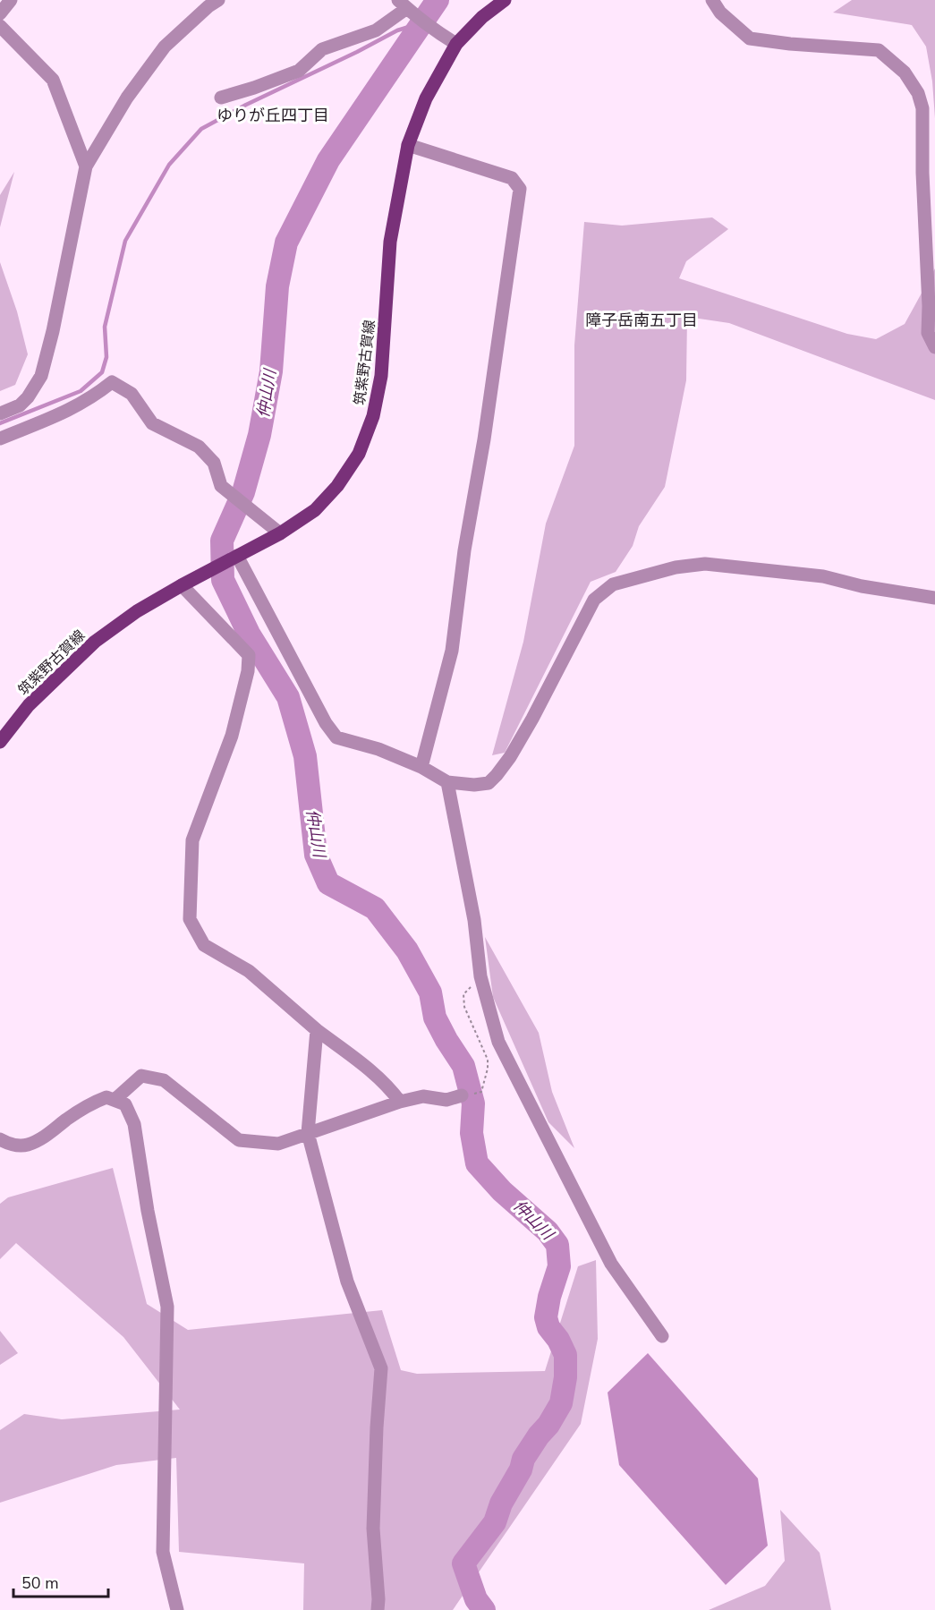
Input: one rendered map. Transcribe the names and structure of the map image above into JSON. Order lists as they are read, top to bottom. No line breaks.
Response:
{"streets":{"main road":["筑紫野古賀線"]},"districts":["ゆりが丘四丁目","障子岳南五丁目"],"water":["仲山川"],"scale_bar":"50 m"}
